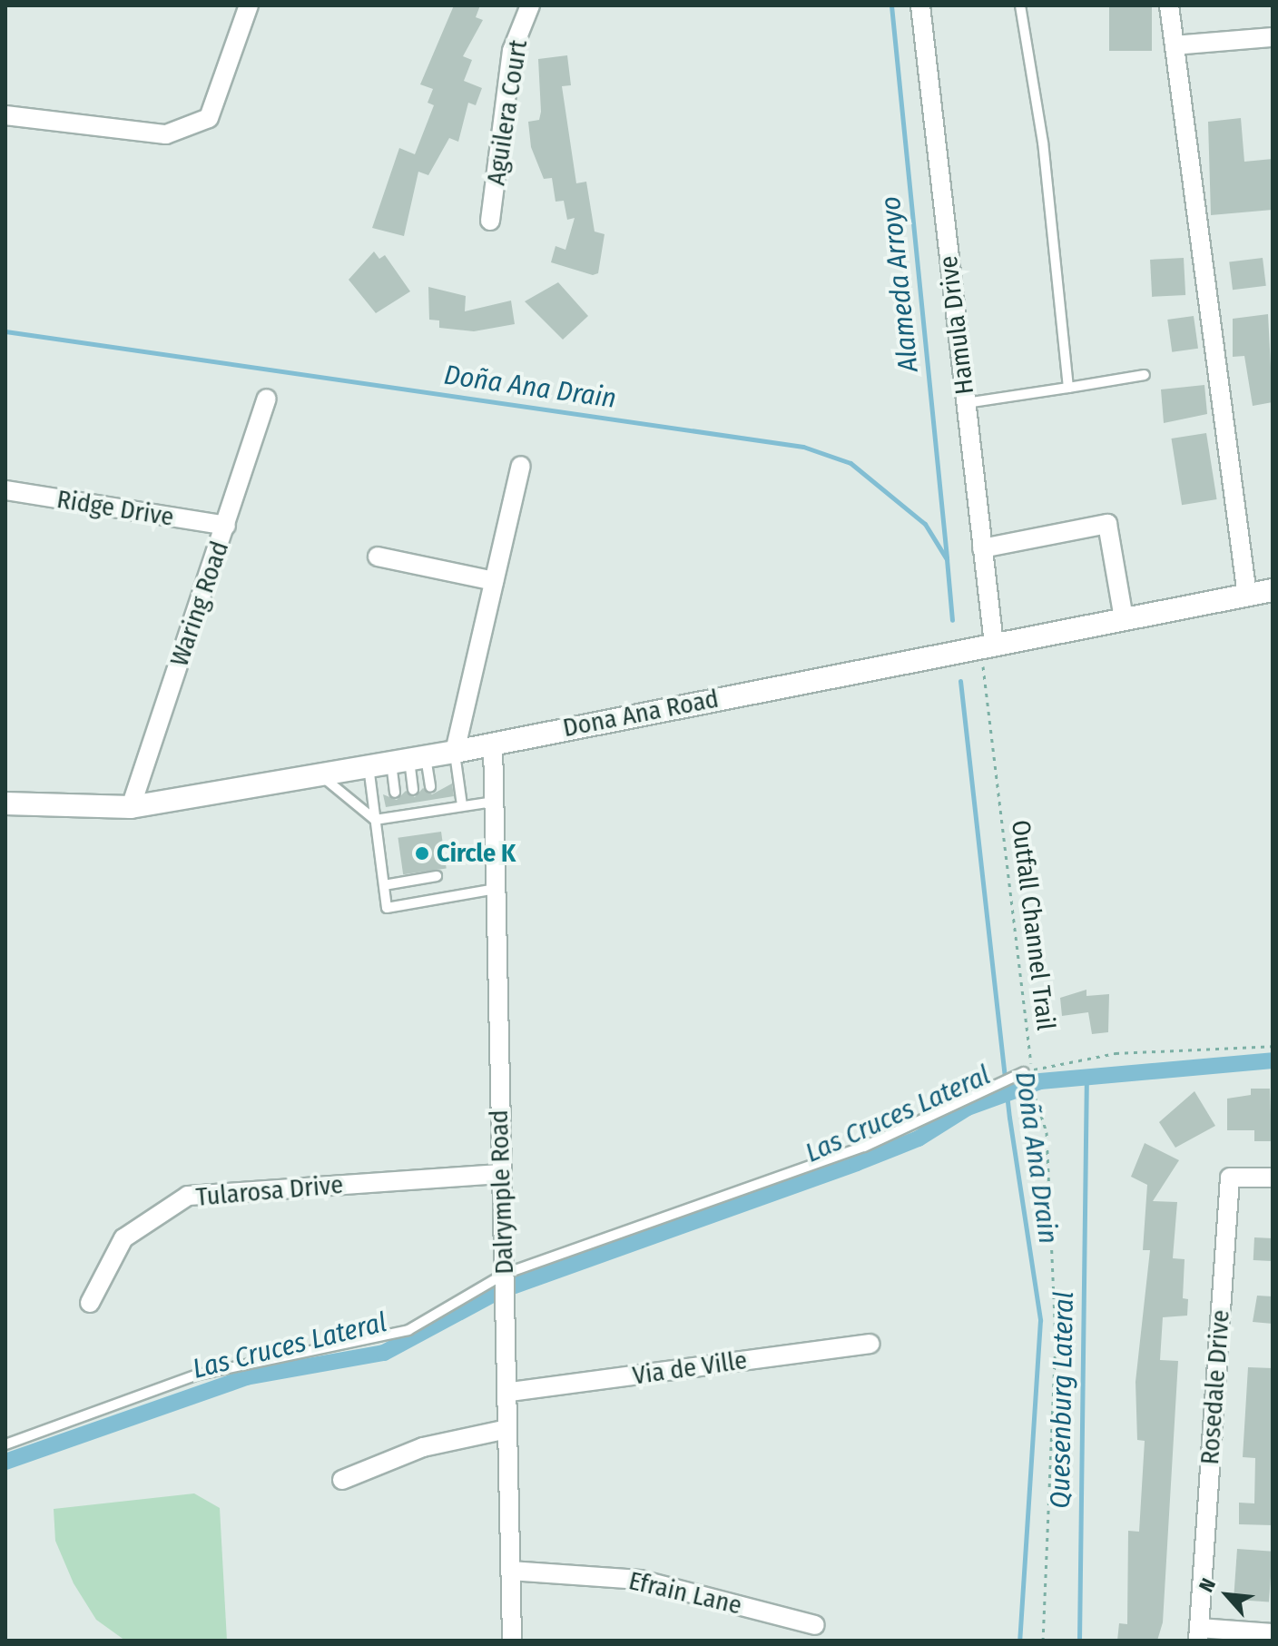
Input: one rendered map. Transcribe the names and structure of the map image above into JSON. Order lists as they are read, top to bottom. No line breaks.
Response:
{"streets":{"street":["Aguilera Court","Hamula Drive","Ridge Drive","Waring Road","Dona Ana Road","Tularosa Drive","Dalrymple Road","Via de Ville","Rosedale Drive","Efrain Lane"],"path":["Outfall Channel Trail"]},"crossings":[["Hamula Drive","Dona Ana Road"],["Hamula Drive","Outfall Channel Trail"],["Ridge Drive","Waring Road"],["Waring Road","Dona Ana Road"],["Dona Ana Road","Outfall Channel Trail"],["Dona Ana Road","Dalrymple Road"],["Tularosa Drive","Dalrymple Road"],["Dalrymple Road","Via de Ville"],["Dalrymple Road","Efrain Lane"]],"water":["Alameda Arroyo","Doña Ana Drain","Las Cruces Lateral","Quesenburg Lateral"],"places":["Circle K"],"north":"top left"}
